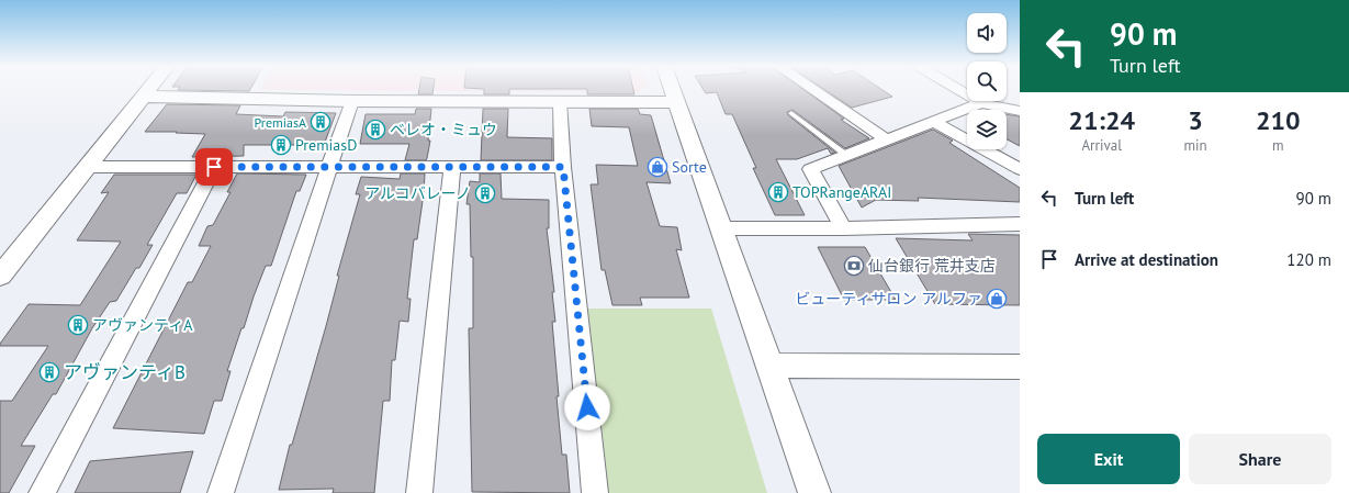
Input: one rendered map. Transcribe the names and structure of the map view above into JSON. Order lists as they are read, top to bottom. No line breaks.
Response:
{"places":{"building":["PremiasA","ベレオ・ミュウ","PremiasD","TOPRangeARAI","アルコバレーノ","アヴァンティA","アヴァンティB"],"shop":["Sorte","ビューティサロン アルファ"],"bank":["仙台銀行 荒井支店"]},"page":{"turn":["90 m","Turn left"],"eta":["21:24","Arrival","3","min","210","m"],"list":[{"name":"Turn left","value":"90 m"},{"name":"Arrive at destination","value":"120 m"}],"buttons":["Exit","Share"]}}
